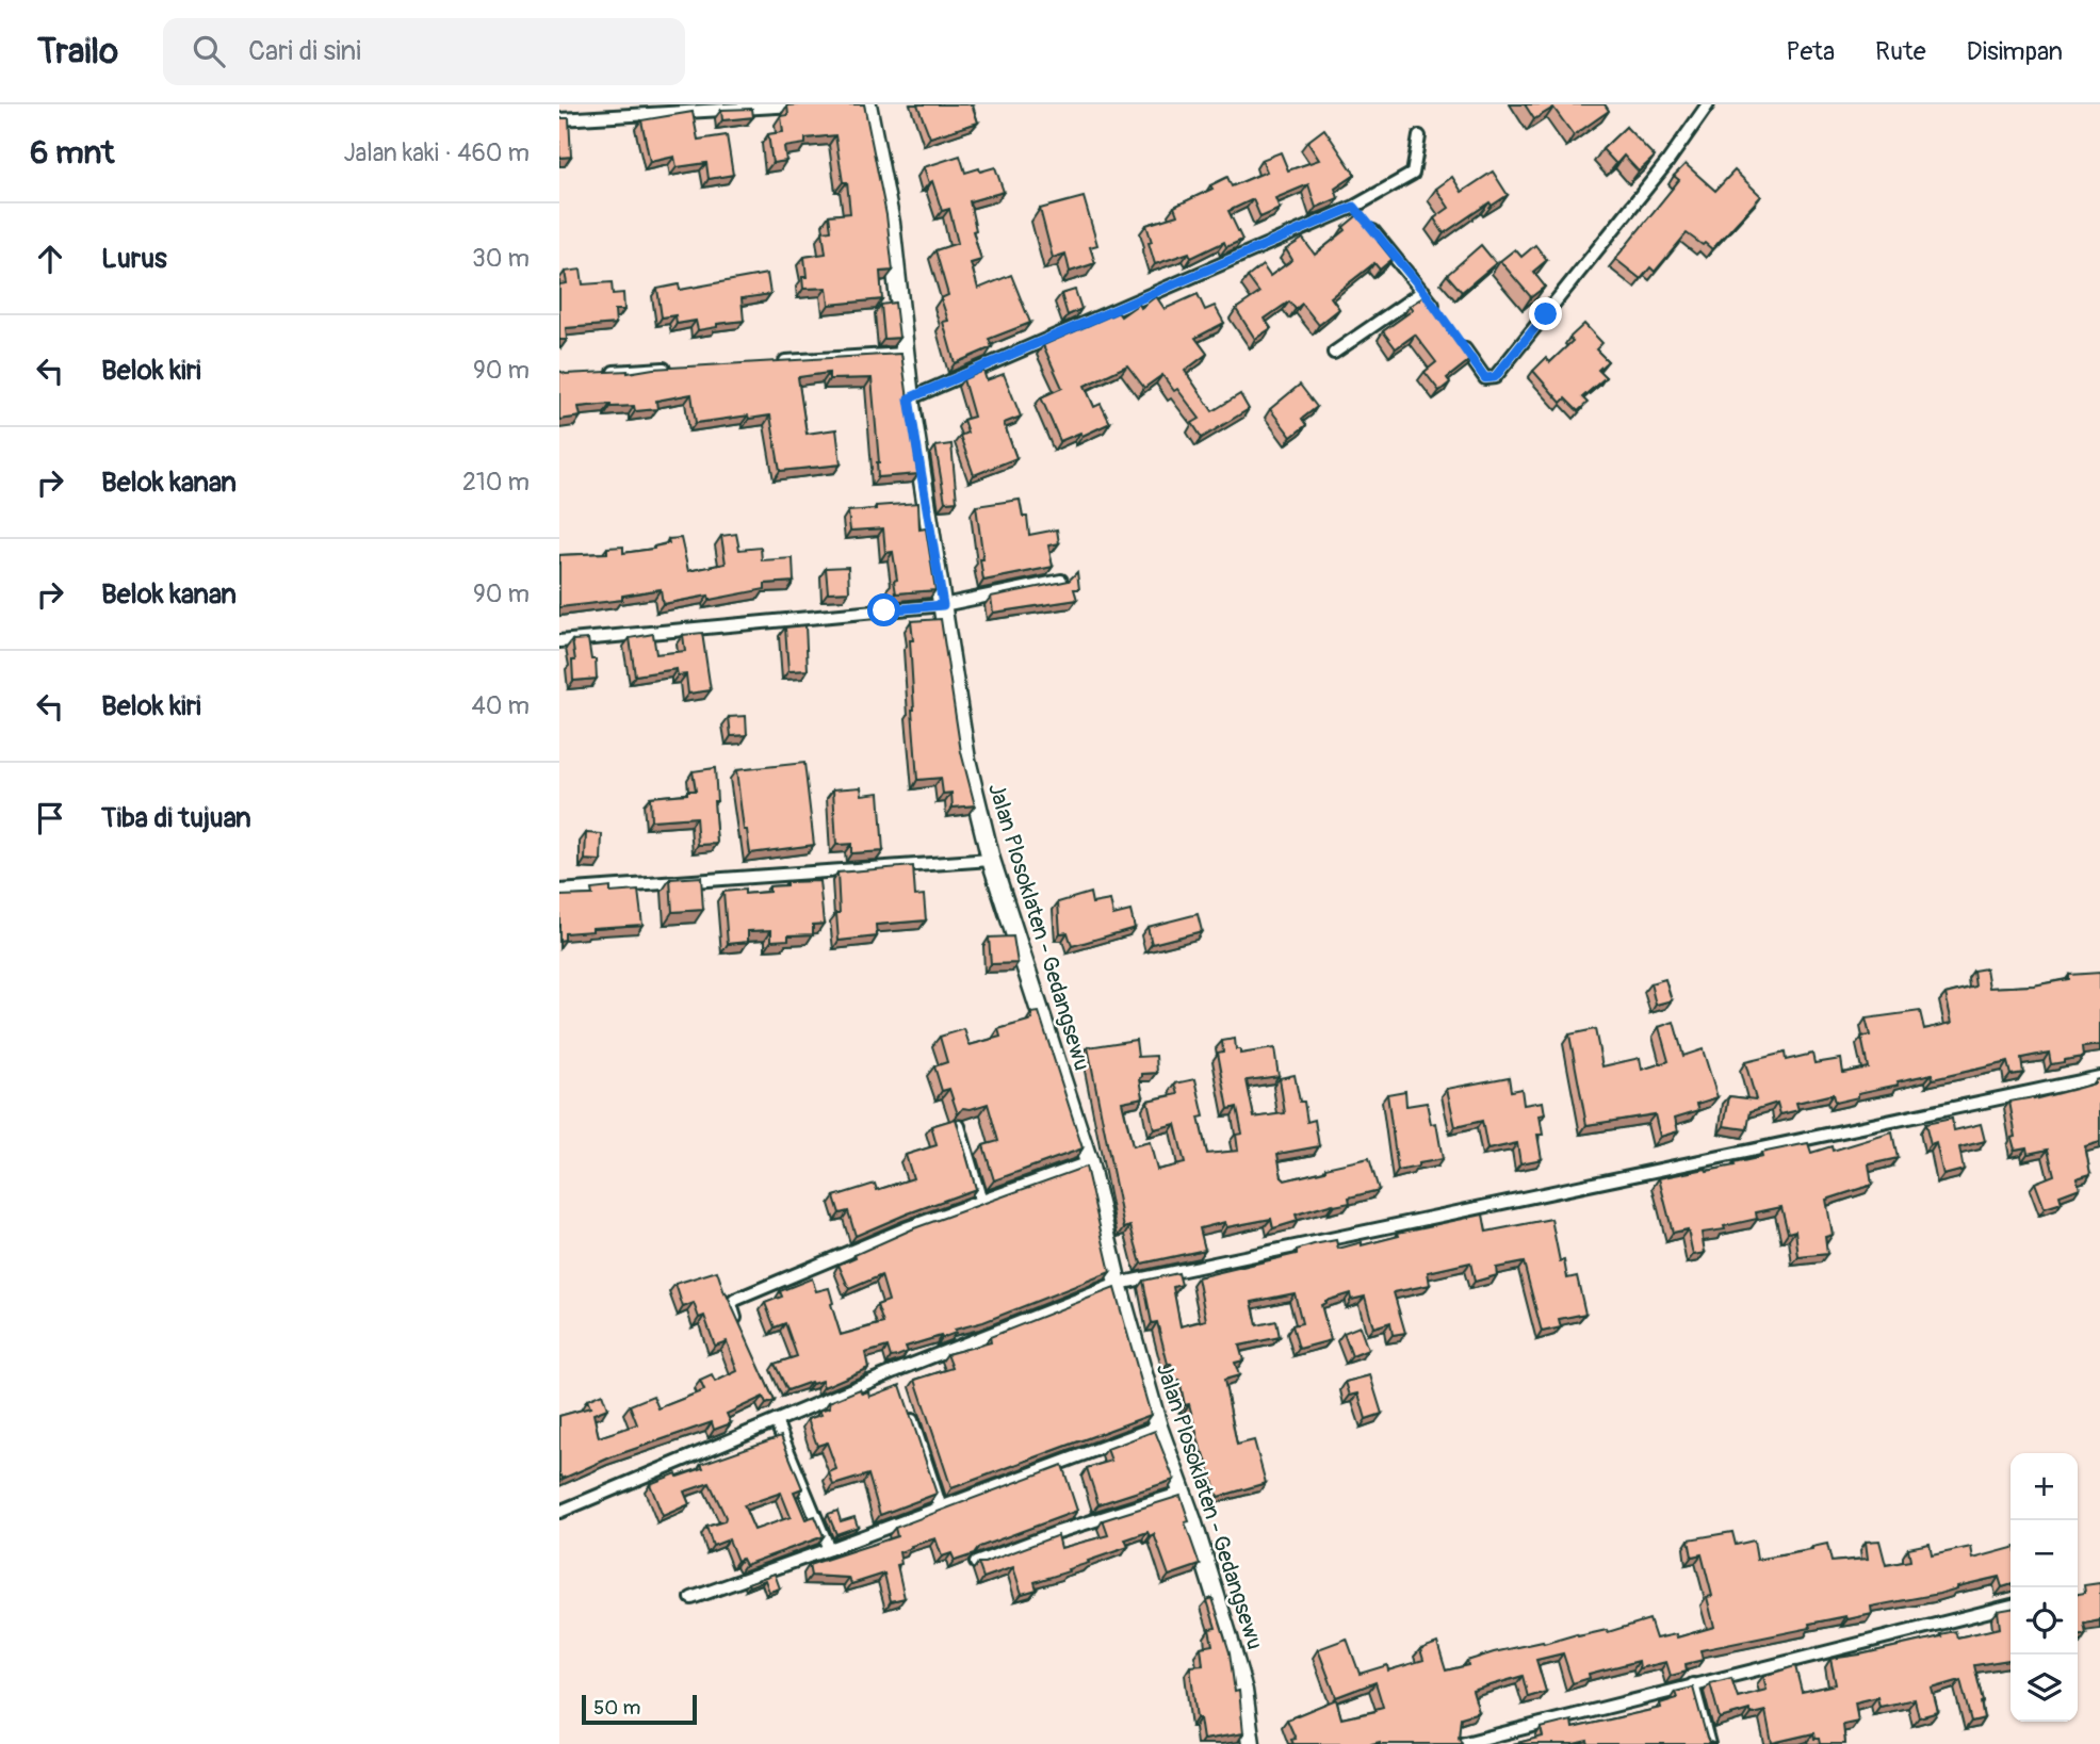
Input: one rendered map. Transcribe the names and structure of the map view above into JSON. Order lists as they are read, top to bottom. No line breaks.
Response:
{"streets":{"main road":["Jalan Plosoklaten - Gedangsewu"]},"scale_bar":"50 m","page":{"header":"Trailo","search":"Cari di sini","nav":["Peta","Rute","Disimpan"],"heading":["6 mnt","Jalan kaki · 460 m"],"list":[["Lurus","30 m"],["Belok kiri","90 m"],["Belok kanan","210 m"],["Belok kanan","90 m"],["Belok kiri","40 m"],"Tiba di tujuan"],"map_buttons":["+","−"],"scale":"50 m"}}
